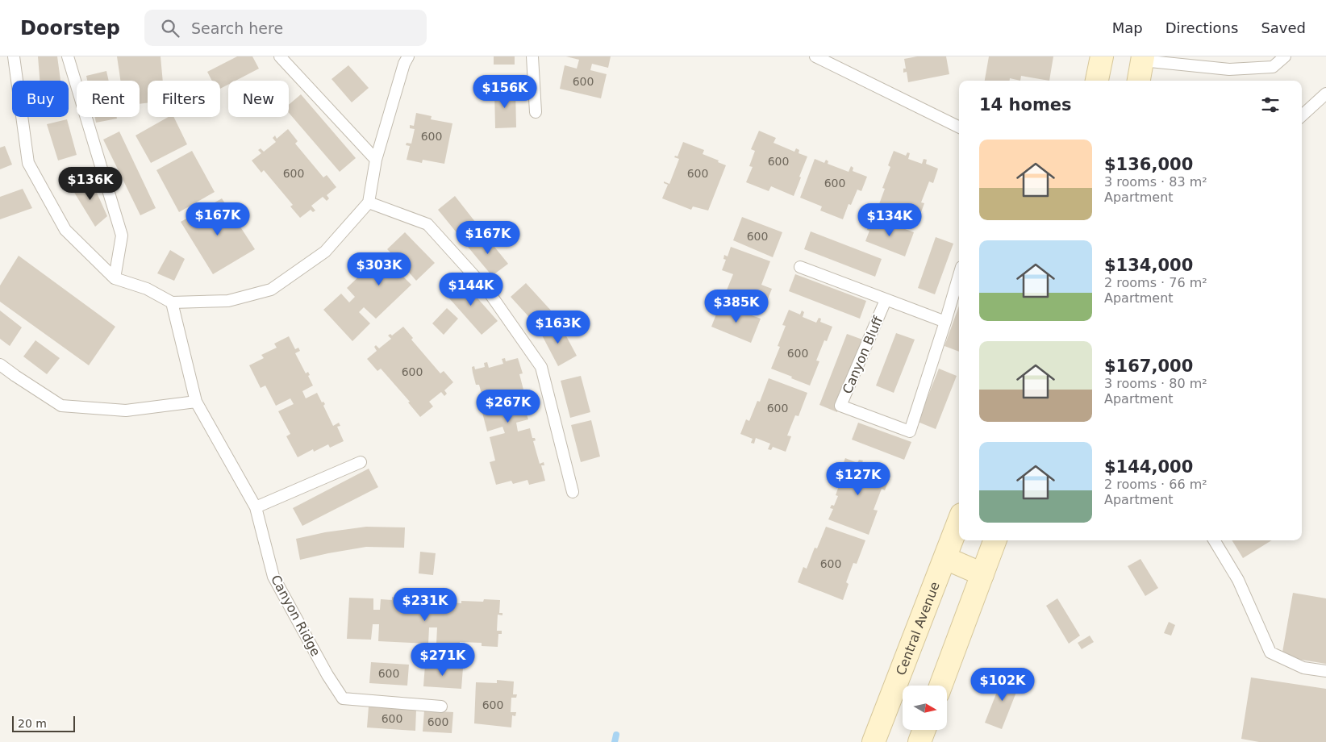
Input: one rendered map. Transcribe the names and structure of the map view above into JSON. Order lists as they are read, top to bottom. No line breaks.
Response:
{"streets":{"main road":["Central Avenue"],"lane":["Canyon Bluff","Canyon Ridge"]},"house_numbers":["600","600","600","600","600","600","600","600","600","600","600","600","600","600","600"],"scale_bar":"20 m","north":"right","page":{"header":"Doorstep","search":"Search here","nav":["Map","Directions","Saved"],"price":["$156K","$136K","$167K","$134K","$167K","$303K","$144K","$385K","$163K","$267K","$127K","$231K","$271K","$102K"],"chip":["Buy","Rent","Filters","New"],"heading":"14 homes","list":[{"name":"$136,000","note":"3 rooms · 83 m² · Apartment"},{"name":"$134,000","note":"2 rooms · 76 m² · Apartment"},{"name":"$167,000","note":"3 rooms · 80 m² · Apartment"},{"name":"$144,000","note":"2 rooms · 66 m² · Apartment"}],"scale":"20 m"}}
